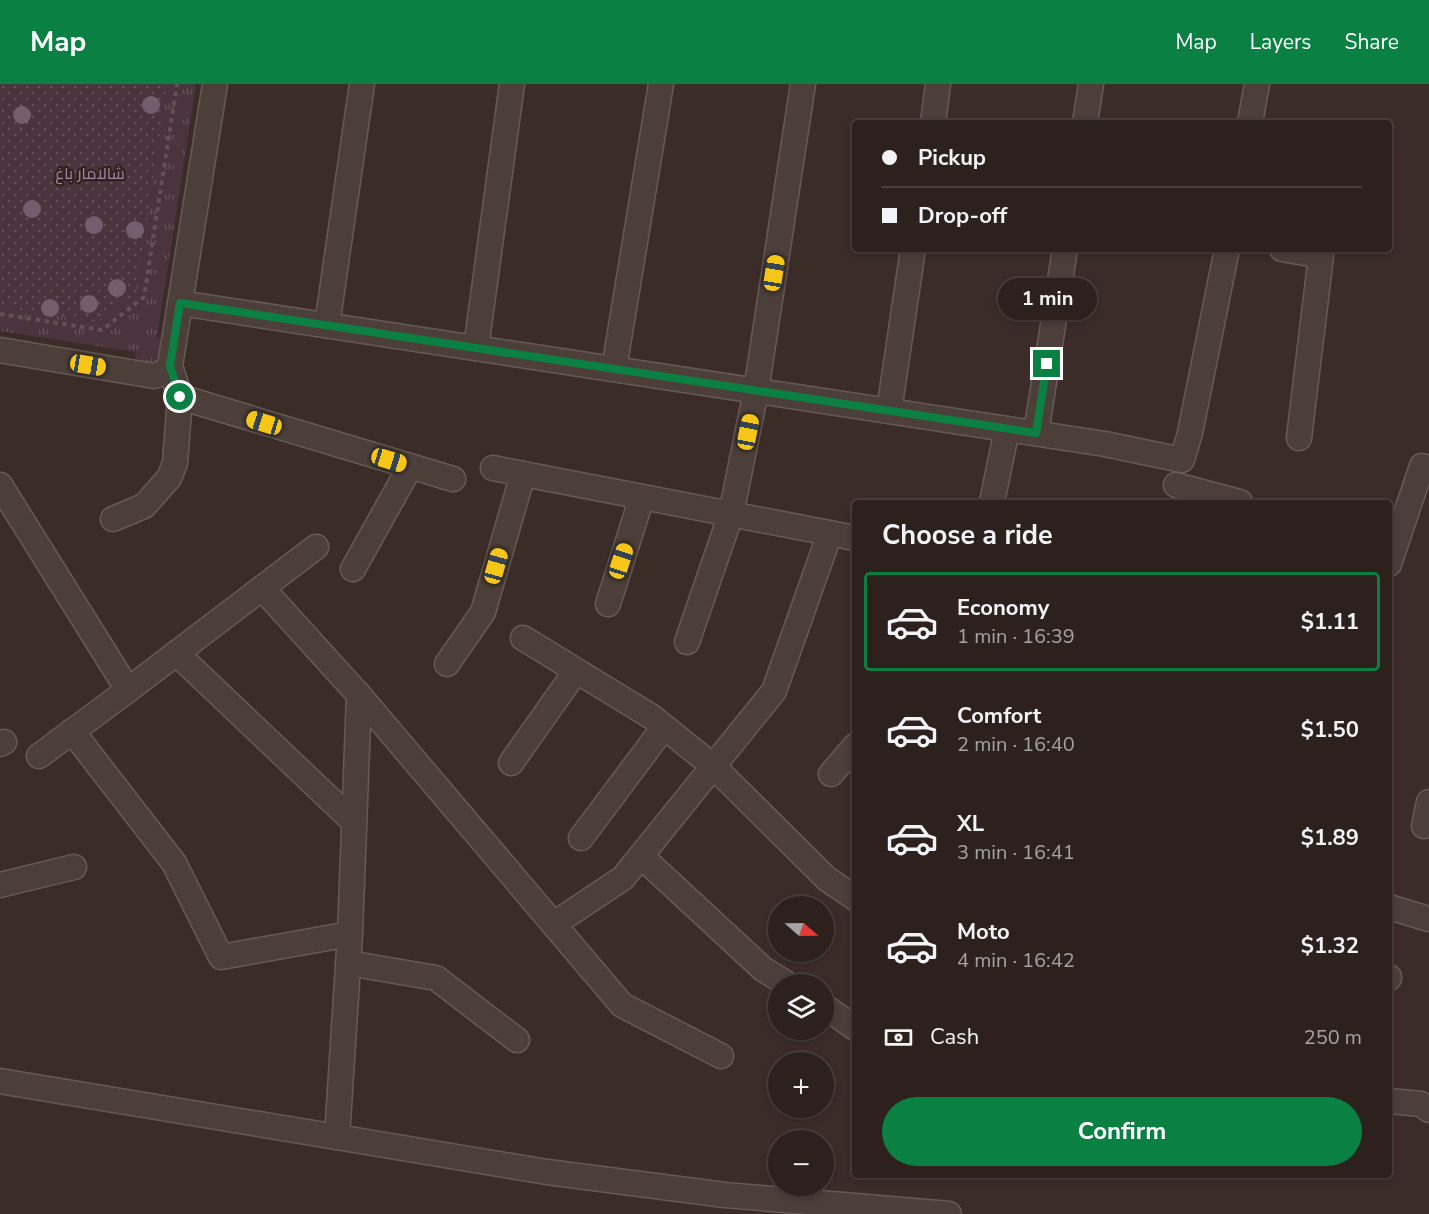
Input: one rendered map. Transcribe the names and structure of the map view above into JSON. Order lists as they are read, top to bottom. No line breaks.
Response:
{"parks":["شالامار باغ"],"north":"right","page":{"header":"Map","nav":["Map","Layers","Share"],"banner":["Pickup","Drop-off"],"bubble":"1 min","heading":"Choose a ride","list":[{"name":"Economy","note":"1 min · 16:39","value":"$1.11"},{"name":"Comfort","note":"2 min · 16:40","value":"$1.50"},{"name":"XL","note":"3 min · 16:41","value":"$1.89"},{"name":"Moto","note":"4 min · 16:42","value":"$1.32"}],"map_buttons":["+","−"],"pay":["Cash","250 m"],"buttons":"Confirm"}}
